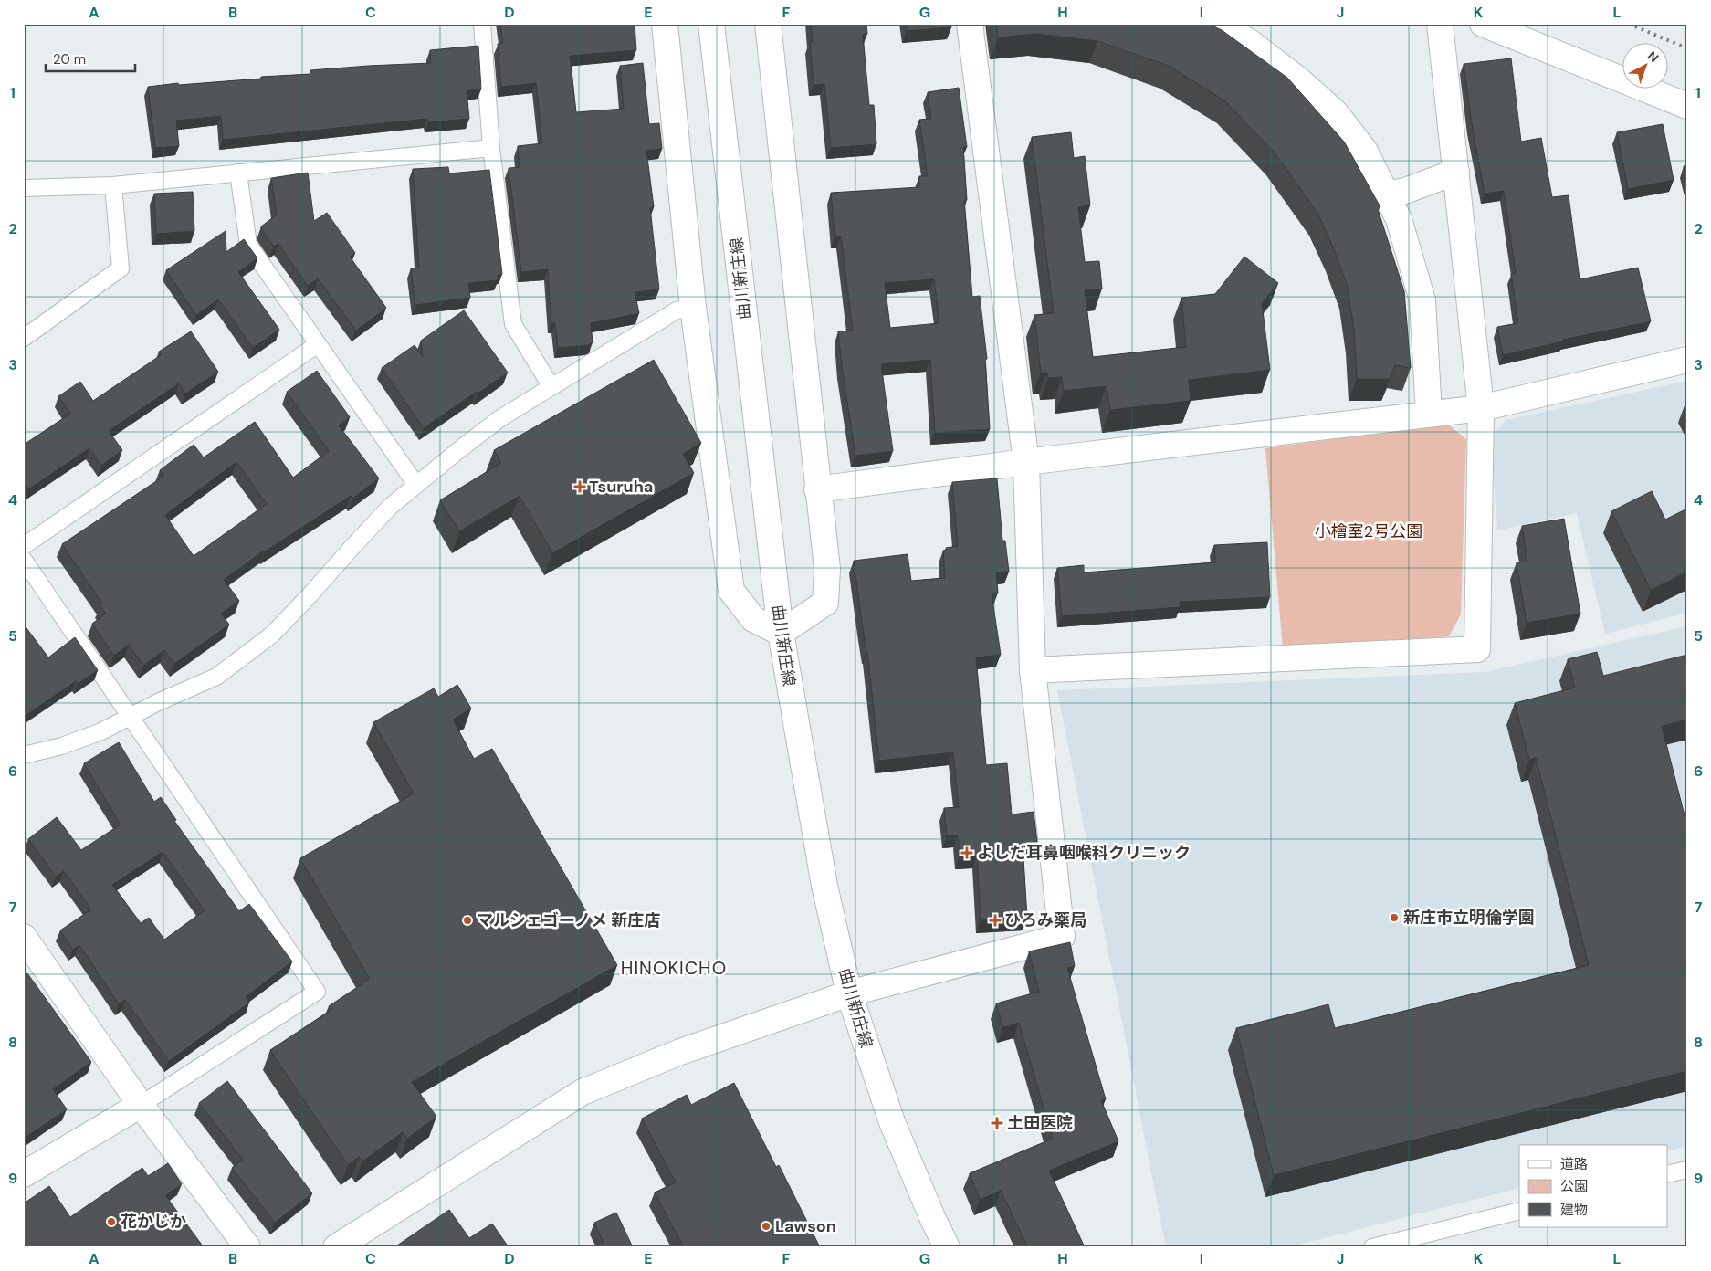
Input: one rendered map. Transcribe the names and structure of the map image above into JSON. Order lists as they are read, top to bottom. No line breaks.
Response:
{"streets":{"street":["曲川新庄線"]},"districts":["HINOKICHO"],"parks":["小檜室2号公園"],"places":{"health":["Tsuruha","よしだ耳鼻咽喉科クリニック","ひろみ薬局","土田医院"],"other":["新庄市立明倫学園","マルシェゴーノメ 新庄店","花かじか","Lawson"]},"legend":["道路","公園","建物"],"scale_bar":"20 m","north":"top right","grid":{"columns":["A","B","C","D","E","F","G","H","I","J","K","L"],"rows":["1","2","3","4","5","6","7","8","9"]}}
